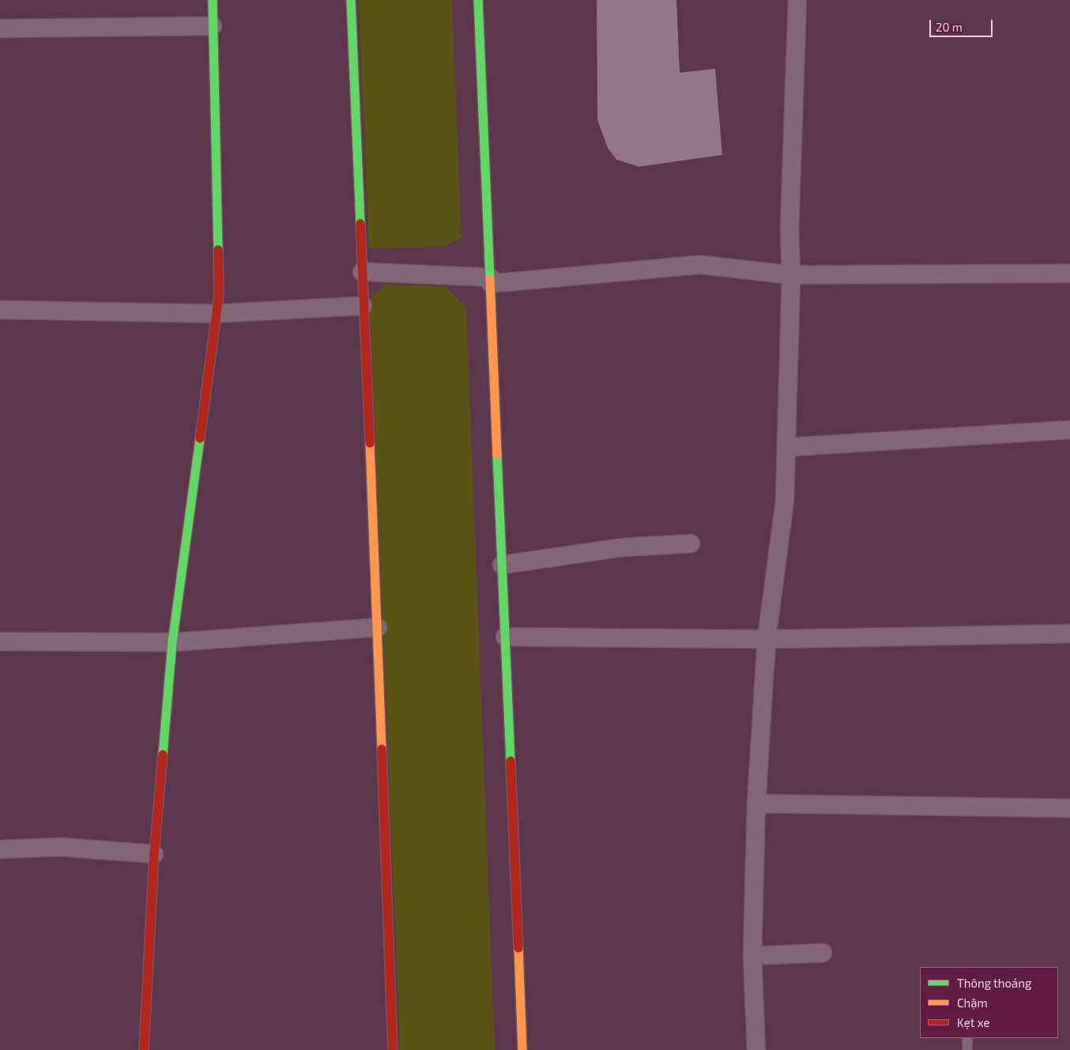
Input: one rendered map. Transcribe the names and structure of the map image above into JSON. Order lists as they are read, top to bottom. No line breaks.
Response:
{"legend":["Thông thoáng","Chậm","Kẹt xe"],"scale_bar":"20 m"}
